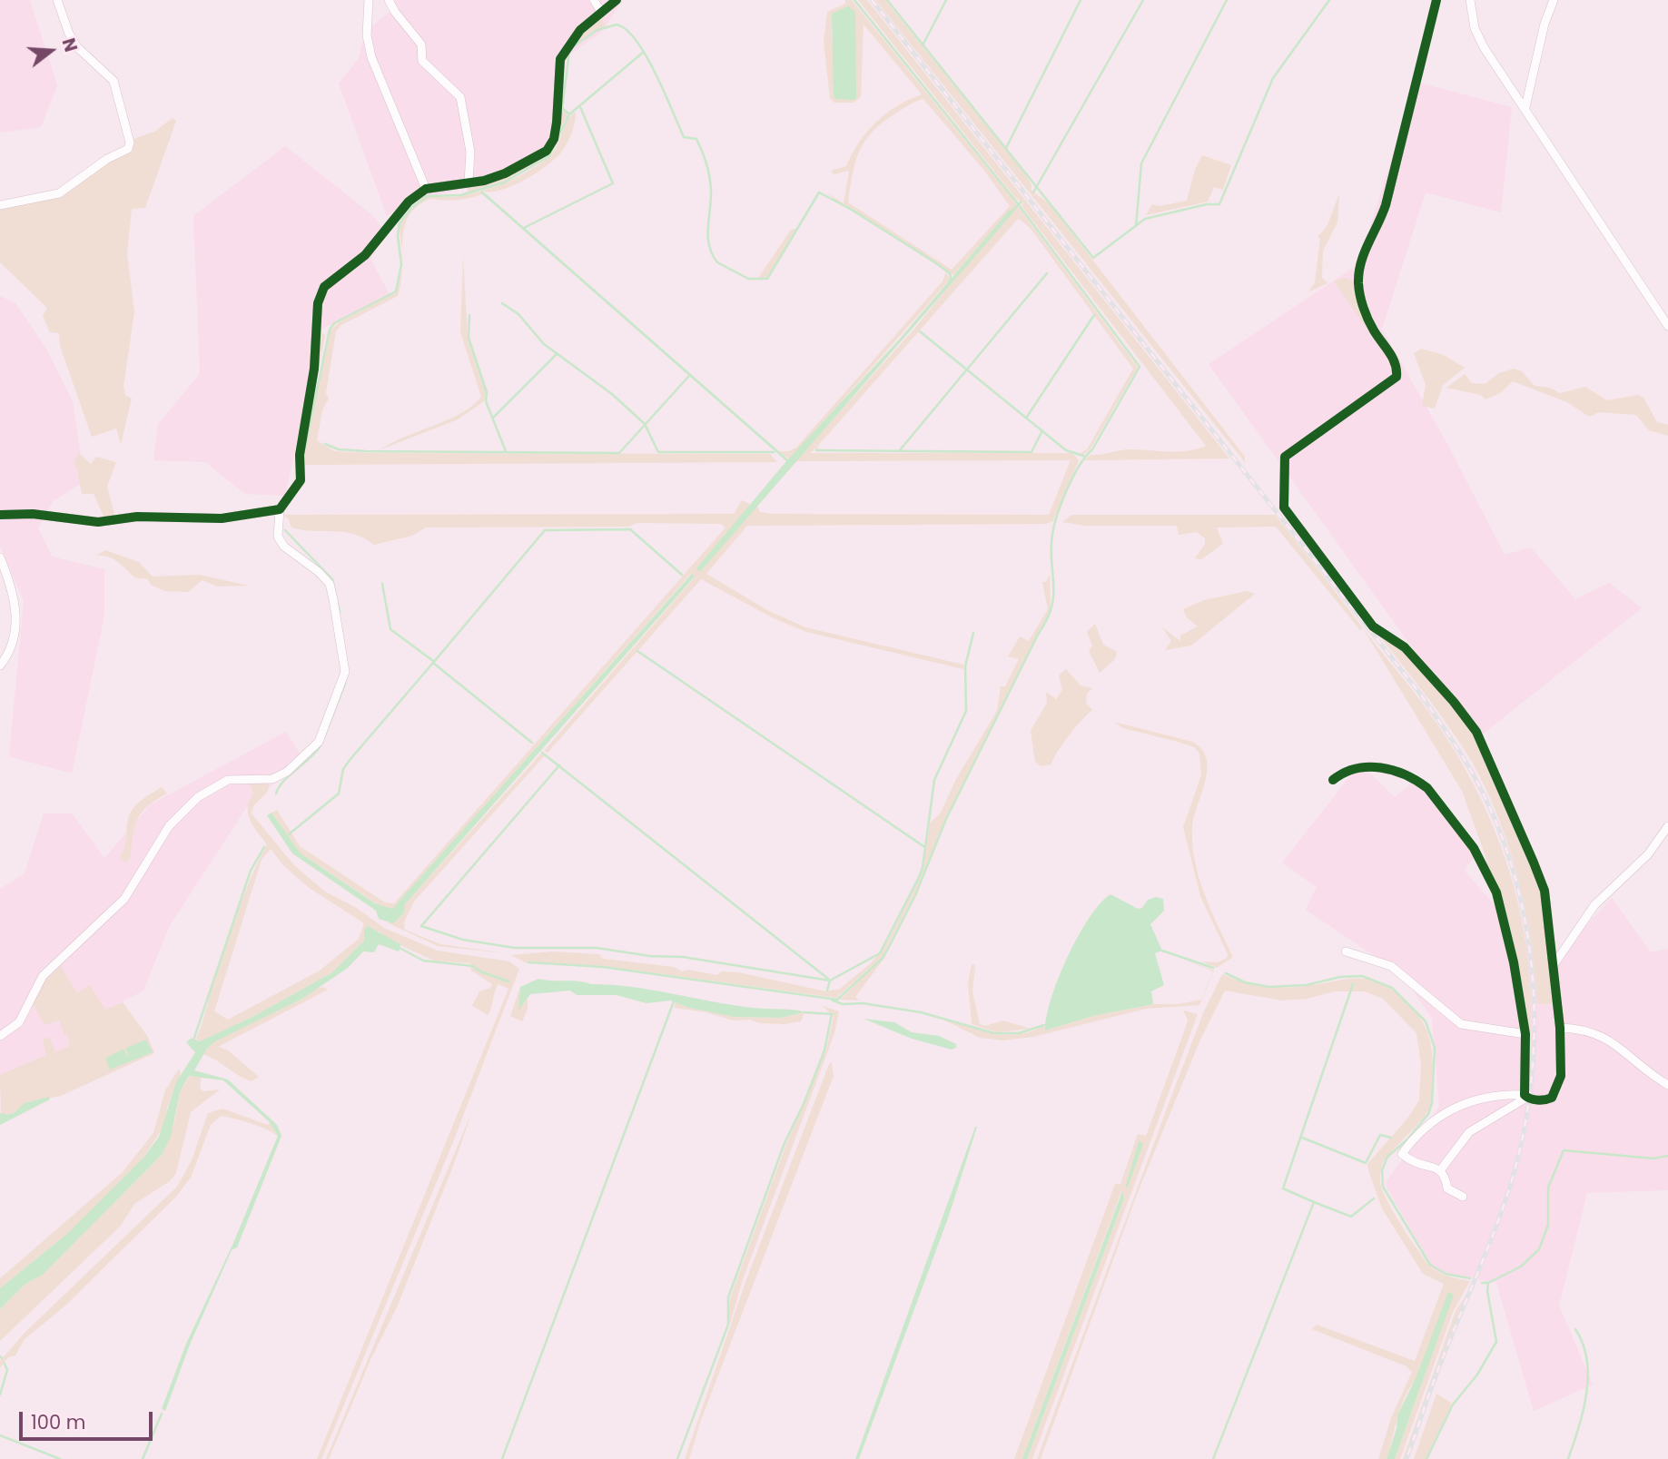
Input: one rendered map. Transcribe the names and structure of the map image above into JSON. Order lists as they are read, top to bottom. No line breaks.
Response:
{"scale_bar":"100 m","north":"right"}
